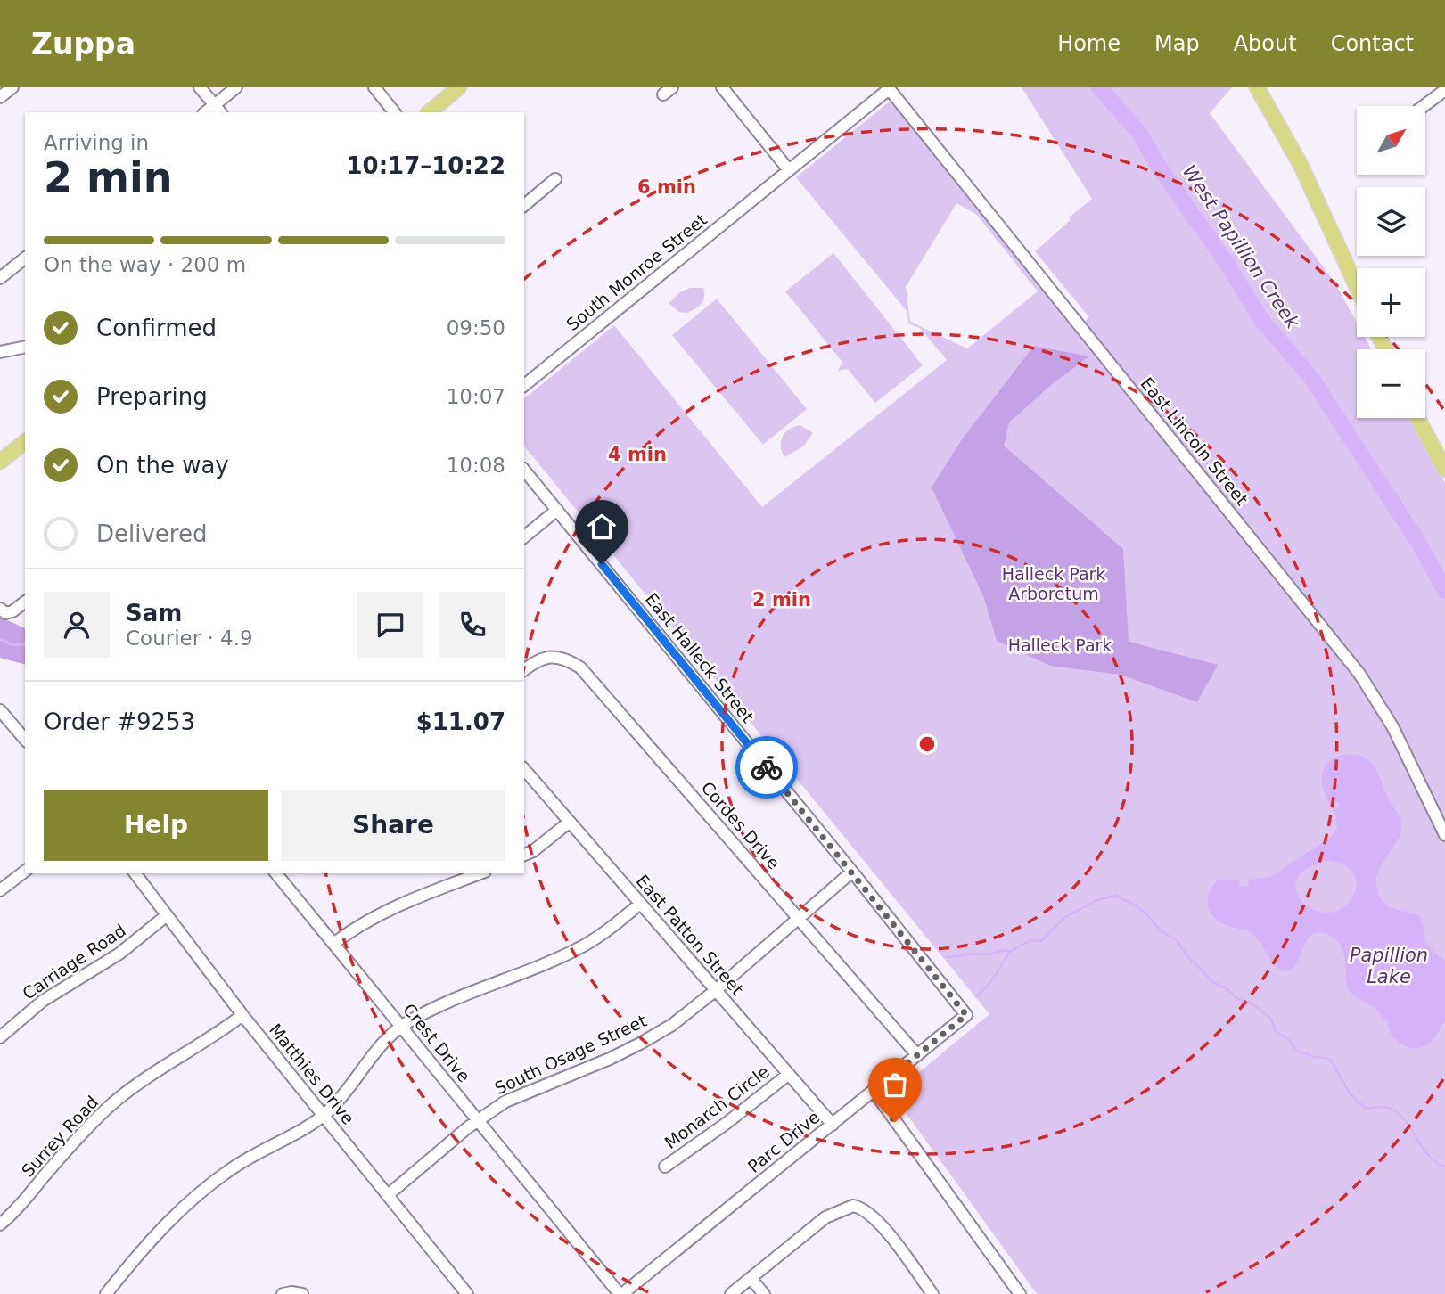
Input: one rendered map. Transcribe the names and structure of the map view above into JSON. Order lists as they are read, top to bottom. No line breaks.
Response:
{"streets":{"street":["South Monroe Street","East Lincoln Street","East Halleck Street","Cordes Drive","East Patton Street","Carriage Road","Crest Drive","South Osage Street","Matthies Drive","Monarch Circle","Surrey Road","Parc Drive"]},"crossings":[["South Monroe Street","East Lincoln Street"],["East Halleck Street","South Osage Street"],["East Halleck Street","Parc Drive"],["Cordes Drive","South Osage Street"],["Cordes Drive","Parc Drive"],["East Patton Street","South Osage Street"],["East Patton Street","Monarch Circle"],["East Patton Street","Parc Drive"],["Carriage Road","Matthies Drive"],["Crest Drive","South Osage Street"],["Crest Drive","Parc Drive"],["South Osage Street","Matthies Drive"],["Matthies Drive","Surrey Road"]],"water":["West Papillion Creek","Papillion Lake"],"parks":["Halleck Park Arboretum","Halleck Park"],"north":"top right","page":{"header":"Zuppa","nav":["Home","Map","About","Contact"],"map_buttons":["+","−"],"heading":["2 min","Arriving in","10:17–10:22"],"panel":["Sam","Courier · 4.9","Order #9253","$11.07"],"bar":"On the way · 200 m","list":[["Confirmed","09:50"],["Preparing","10:07"],["On the way","10:08"],"Delivered"],"buttons":["Help","Share"]},"rings":["6 min","4 min","2 min"]}
